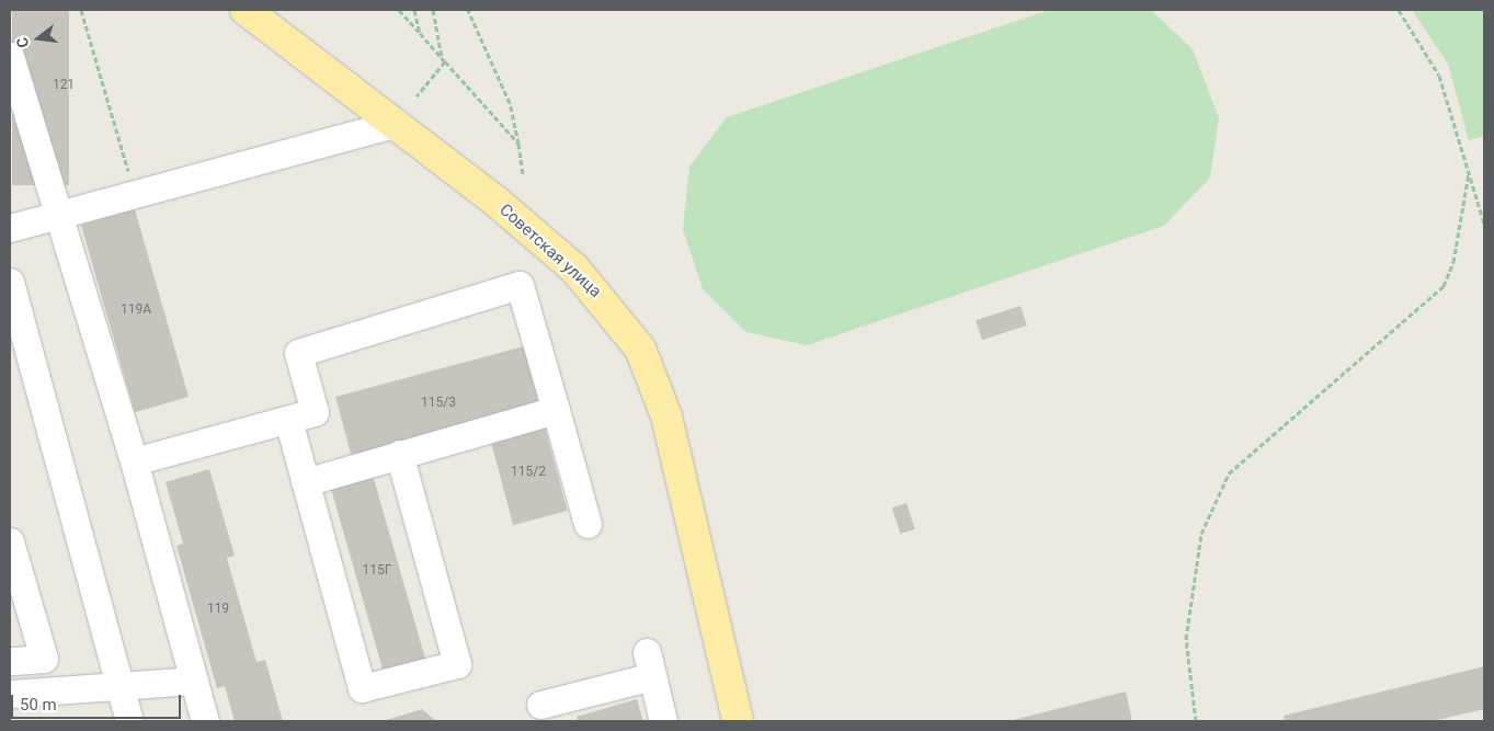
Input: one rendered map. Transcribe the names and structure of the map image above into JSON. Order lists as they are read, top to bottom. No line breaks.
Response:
{"streets":{"main road":["Советская улица"]},"house_numbers":["121","119А","115/3","115/2","115Г","119"],"scale_bar":"50 m","north":"left"}
